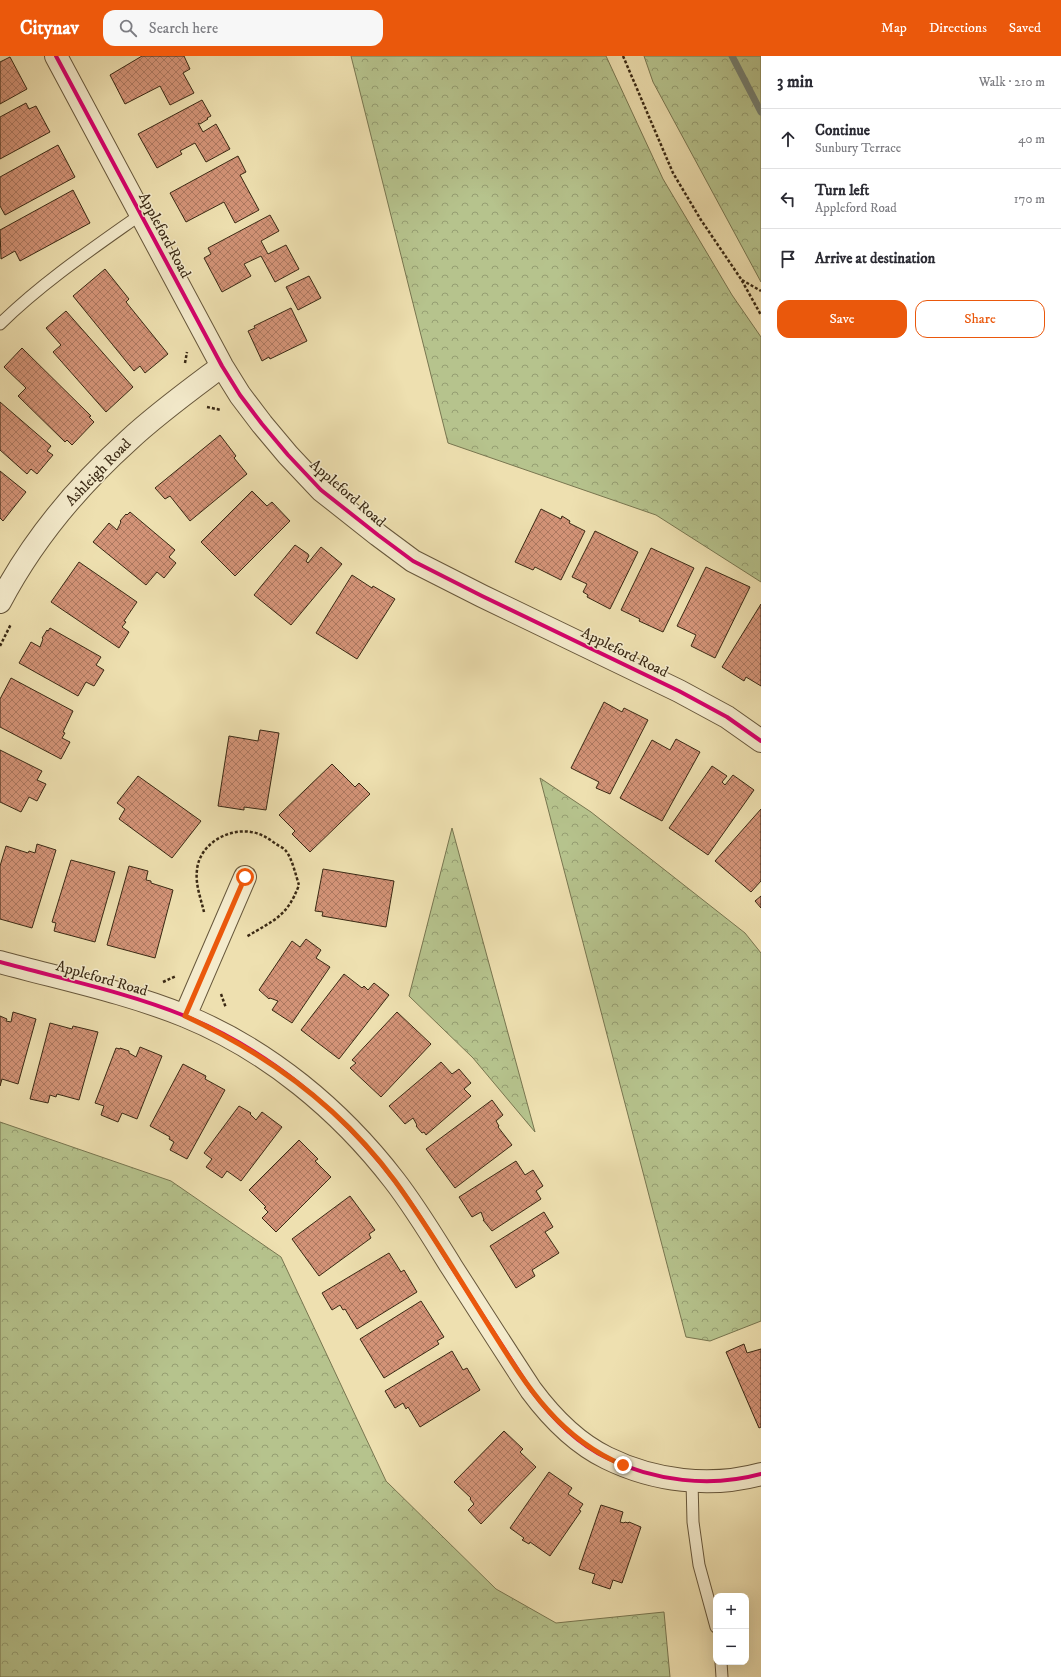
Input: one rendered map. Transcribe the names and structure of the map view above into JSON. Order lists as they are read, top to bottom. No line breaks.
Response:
{"streets":{"street":["Appleford Road","Ashleigh Road"]},"crossings":[["Appleford Road","Ashleigh Road"]],"page":{"header":"Citynav","search":"Search here","nav":["Map","Directions","Saved"],"heading":["3 min","Walk · 210 m"],"list":[["Continue","Sunbury Terrace","40 m"],["Turn left","Appleford Road","170 m"],"Arrive at destination"],"buttons":["Save","Share"],"map_buttons":["+","−"]}}
